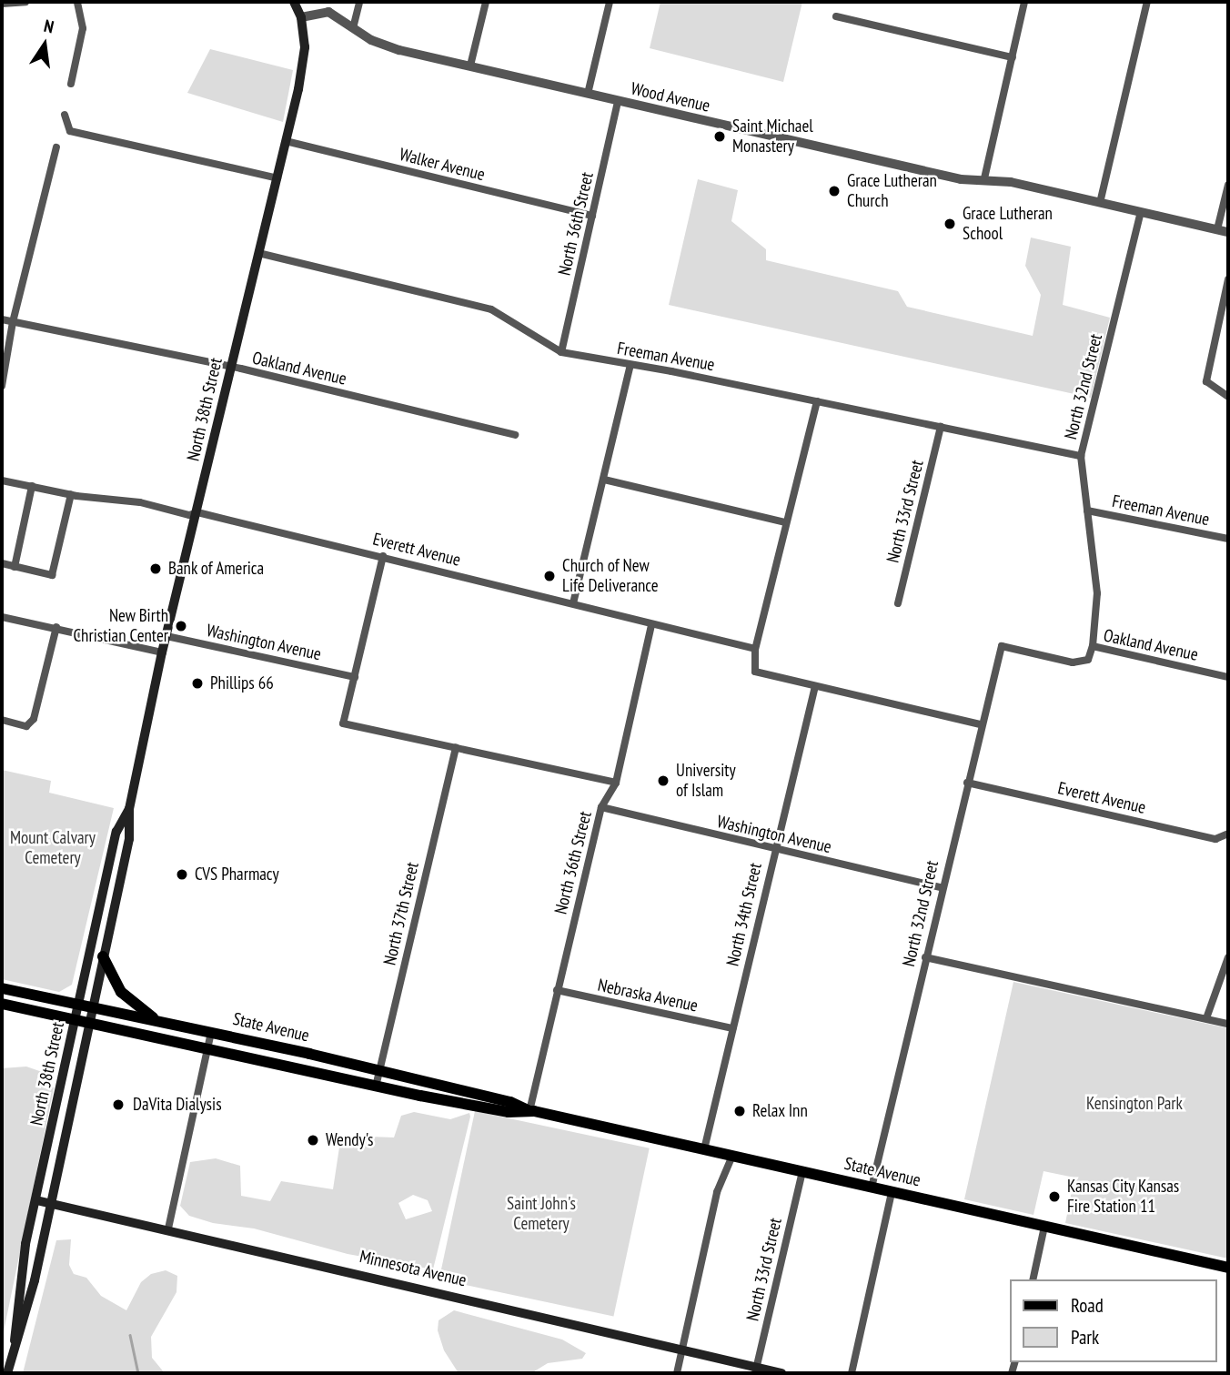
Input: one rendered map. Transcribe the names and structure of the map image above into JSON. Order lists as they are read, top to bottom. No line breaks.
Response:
{"streets":{"main road":["North 38th Street","State Avenue","Minnesota Avenue"],"street":["Wood Avenue","Walker Avenue","North 36th Street","Freeman Avenue","Oakland Avenue","North 32nd Street","North 33rd Street","Everett Avenue","Washington Avenue","North 37th Street","North 34th Street","Nebraska Avenue"]},"crossings":[["Wood Avenue","North 36th Street"],["Wood Avenue","North 32nd Street"],["Wood Avenue","North 38th Street"],["Walker Avenue","North 36th Street"],["Walker Avenue","North 38th Street"],["North 36th Street","Freeman Avenue"],["North 36th Street","Everett Avenue"],["North 36th Street","Washington Avenue"],["North 36th Street","Nebraska Avenue"],["North 36th Street","State Avenue"],["Freeman Avenue","North 32nd Street"],["Freeman Avenue","North 38th Street"],["Freeman Avenue","North 33rd Street"],["Oakland Avenue","North 32nd Street"],["Oakland Avenue","North 38th Street"],["North 32nd Street","Everett Avenue"],["North 32nd Street","Washington Avenue"],["North 32nd Street","State Avenue"],["North 38th Street","Everett Avenue"],["North 38th Street","Washington Avenue"],["North 38th Street","State Avenue"],["North 38th Street","Minnesota Avenue"],["North 33rd Street","State Avenue"],["North 33rd Street","Minnesota Avenue"],["Washington Avenue","North 34th Street"],["North 37th Street","State Avenue"],["North 34th Street","Nebraska Avenue"],["North 34th Street","State Avenue"]],"parks":["Mount Calvary Cemetery","Kensington Park","Saint John's Cemetery"],"places":["Saint Michael Monastery","Grace Lutheran Church","Grace Lutheran School","Bank of America","Church of New Life Deliverance","New Birth Christian Center","Phillips 66","University of Islam","CVS Pharmacy","DaVita Dialysis","Relax Inn","Wendy's","Kansas City Kansas Fire Station 11"],"legend":["Road","Park"],"north":"top"}
